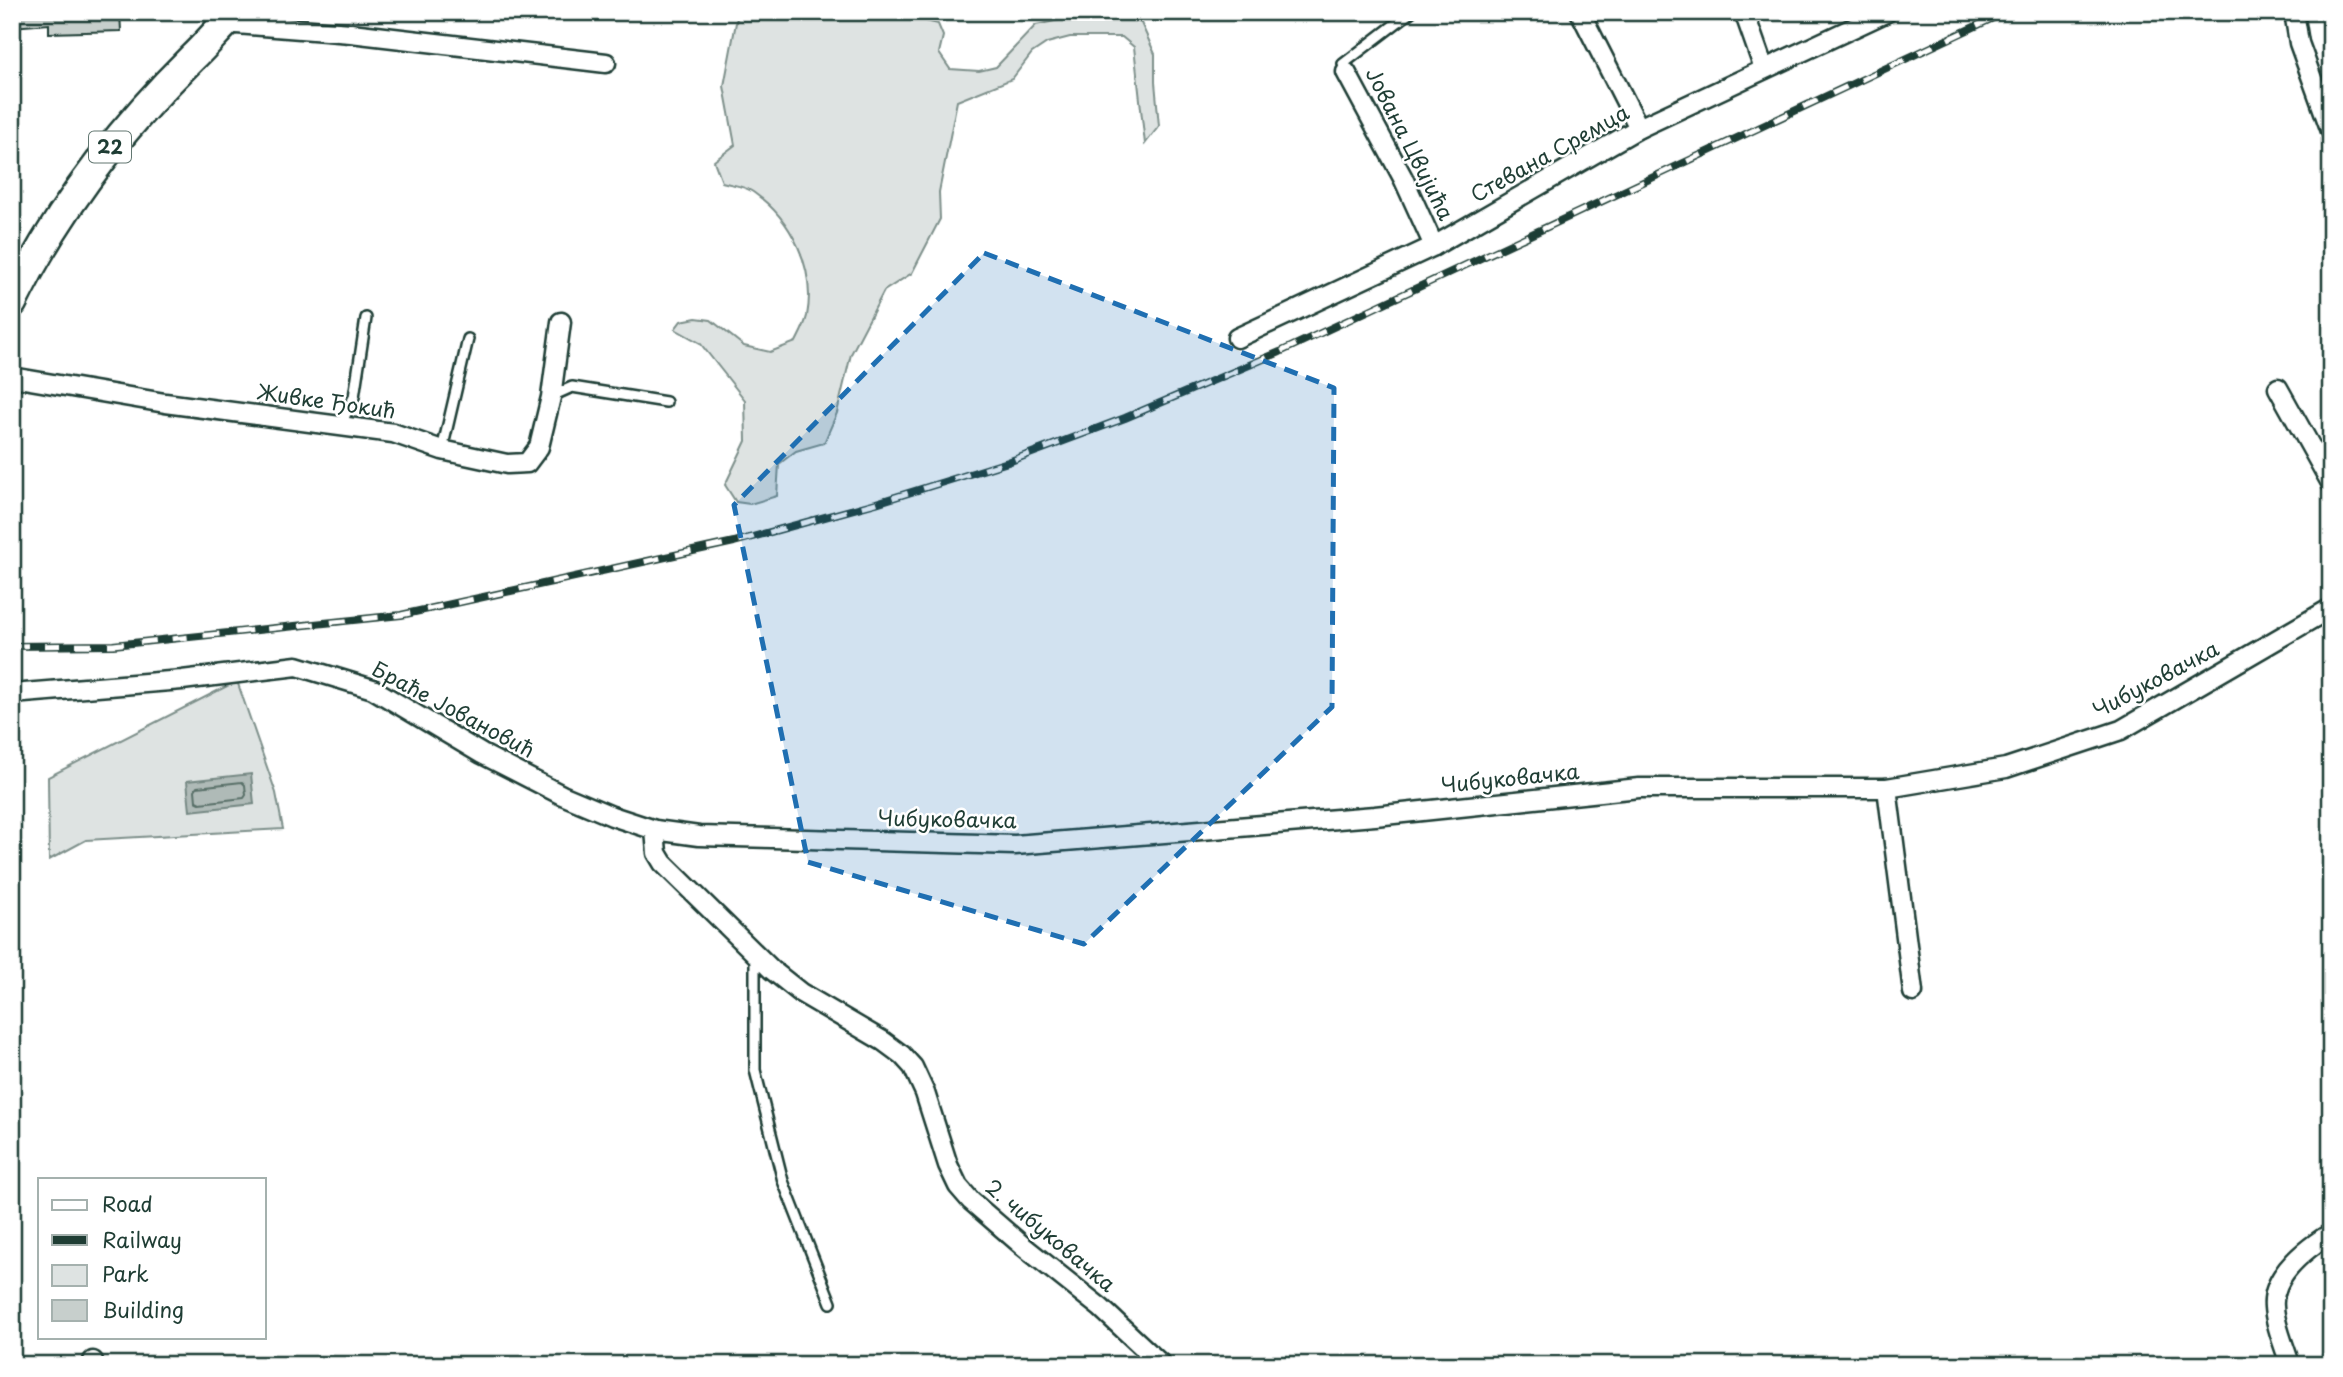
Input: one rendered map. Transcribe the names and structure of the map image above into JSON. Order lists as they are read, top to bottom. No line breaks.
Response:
{"streets":{"main road":["22"],"street":["Јована Цвијића","Стевана Сремца","Живке Ђокић","Чибуковачка","Браће Јовановић","2. чибуковачка"]},"crossings":[["Јована Цвијића","Стевана Сремца"],["Чибуковачка","Браће Јовановић"],["Чибуковачка","2. чибуковачка"],["Браће Јовановић","2. чибуковачка"]],"legend":["Road","Railway","Park","Building"]}
